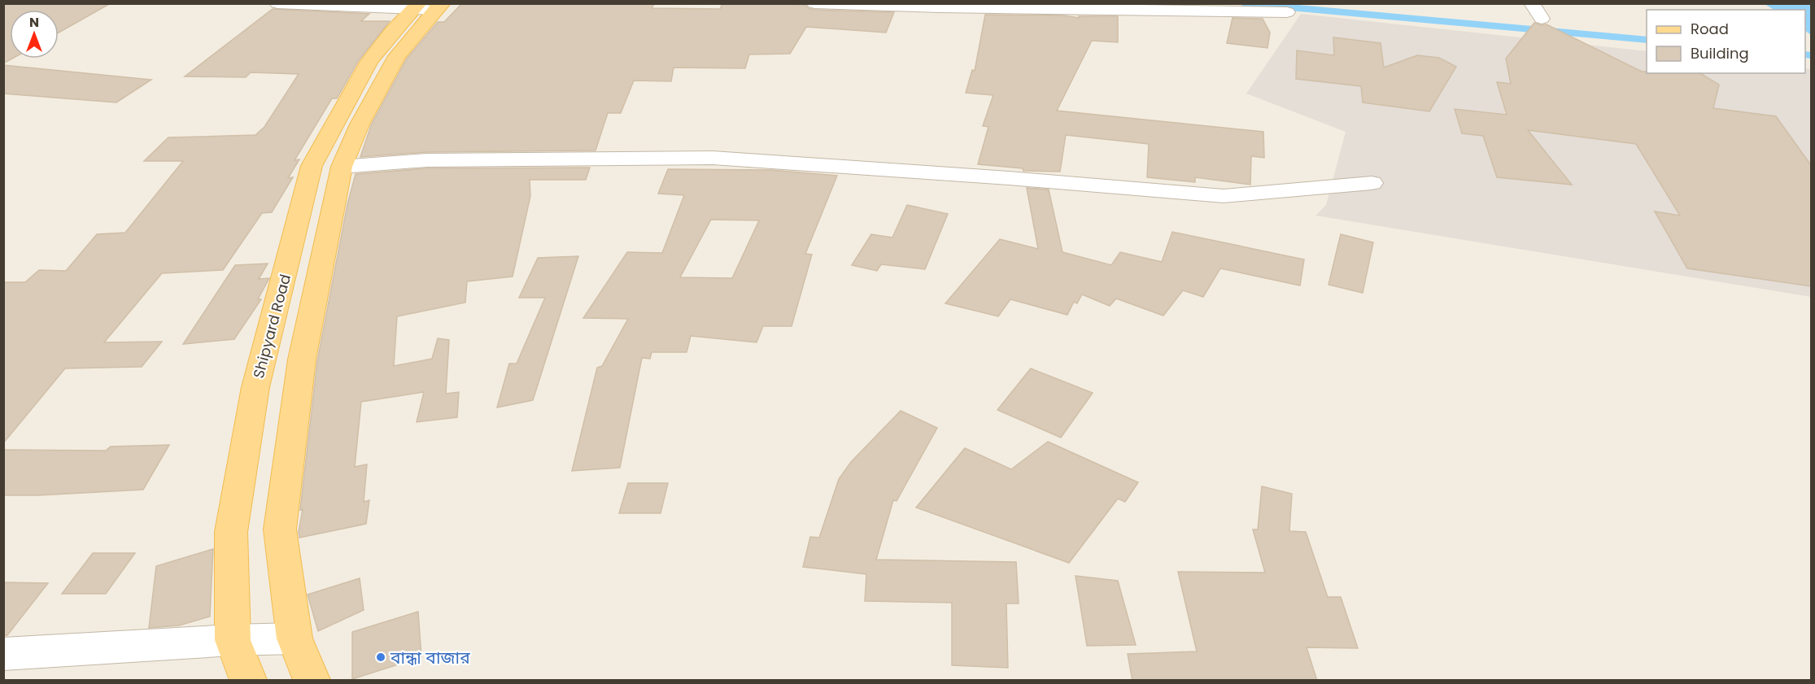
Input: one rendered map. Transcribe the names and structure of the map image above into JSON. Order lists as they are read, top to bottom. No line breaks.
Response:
{"streets":{"main road":["Shipyard Road"]},"places":["বান্ধা বাজার"],"legend":["Road","Building"],"north":"top"}
